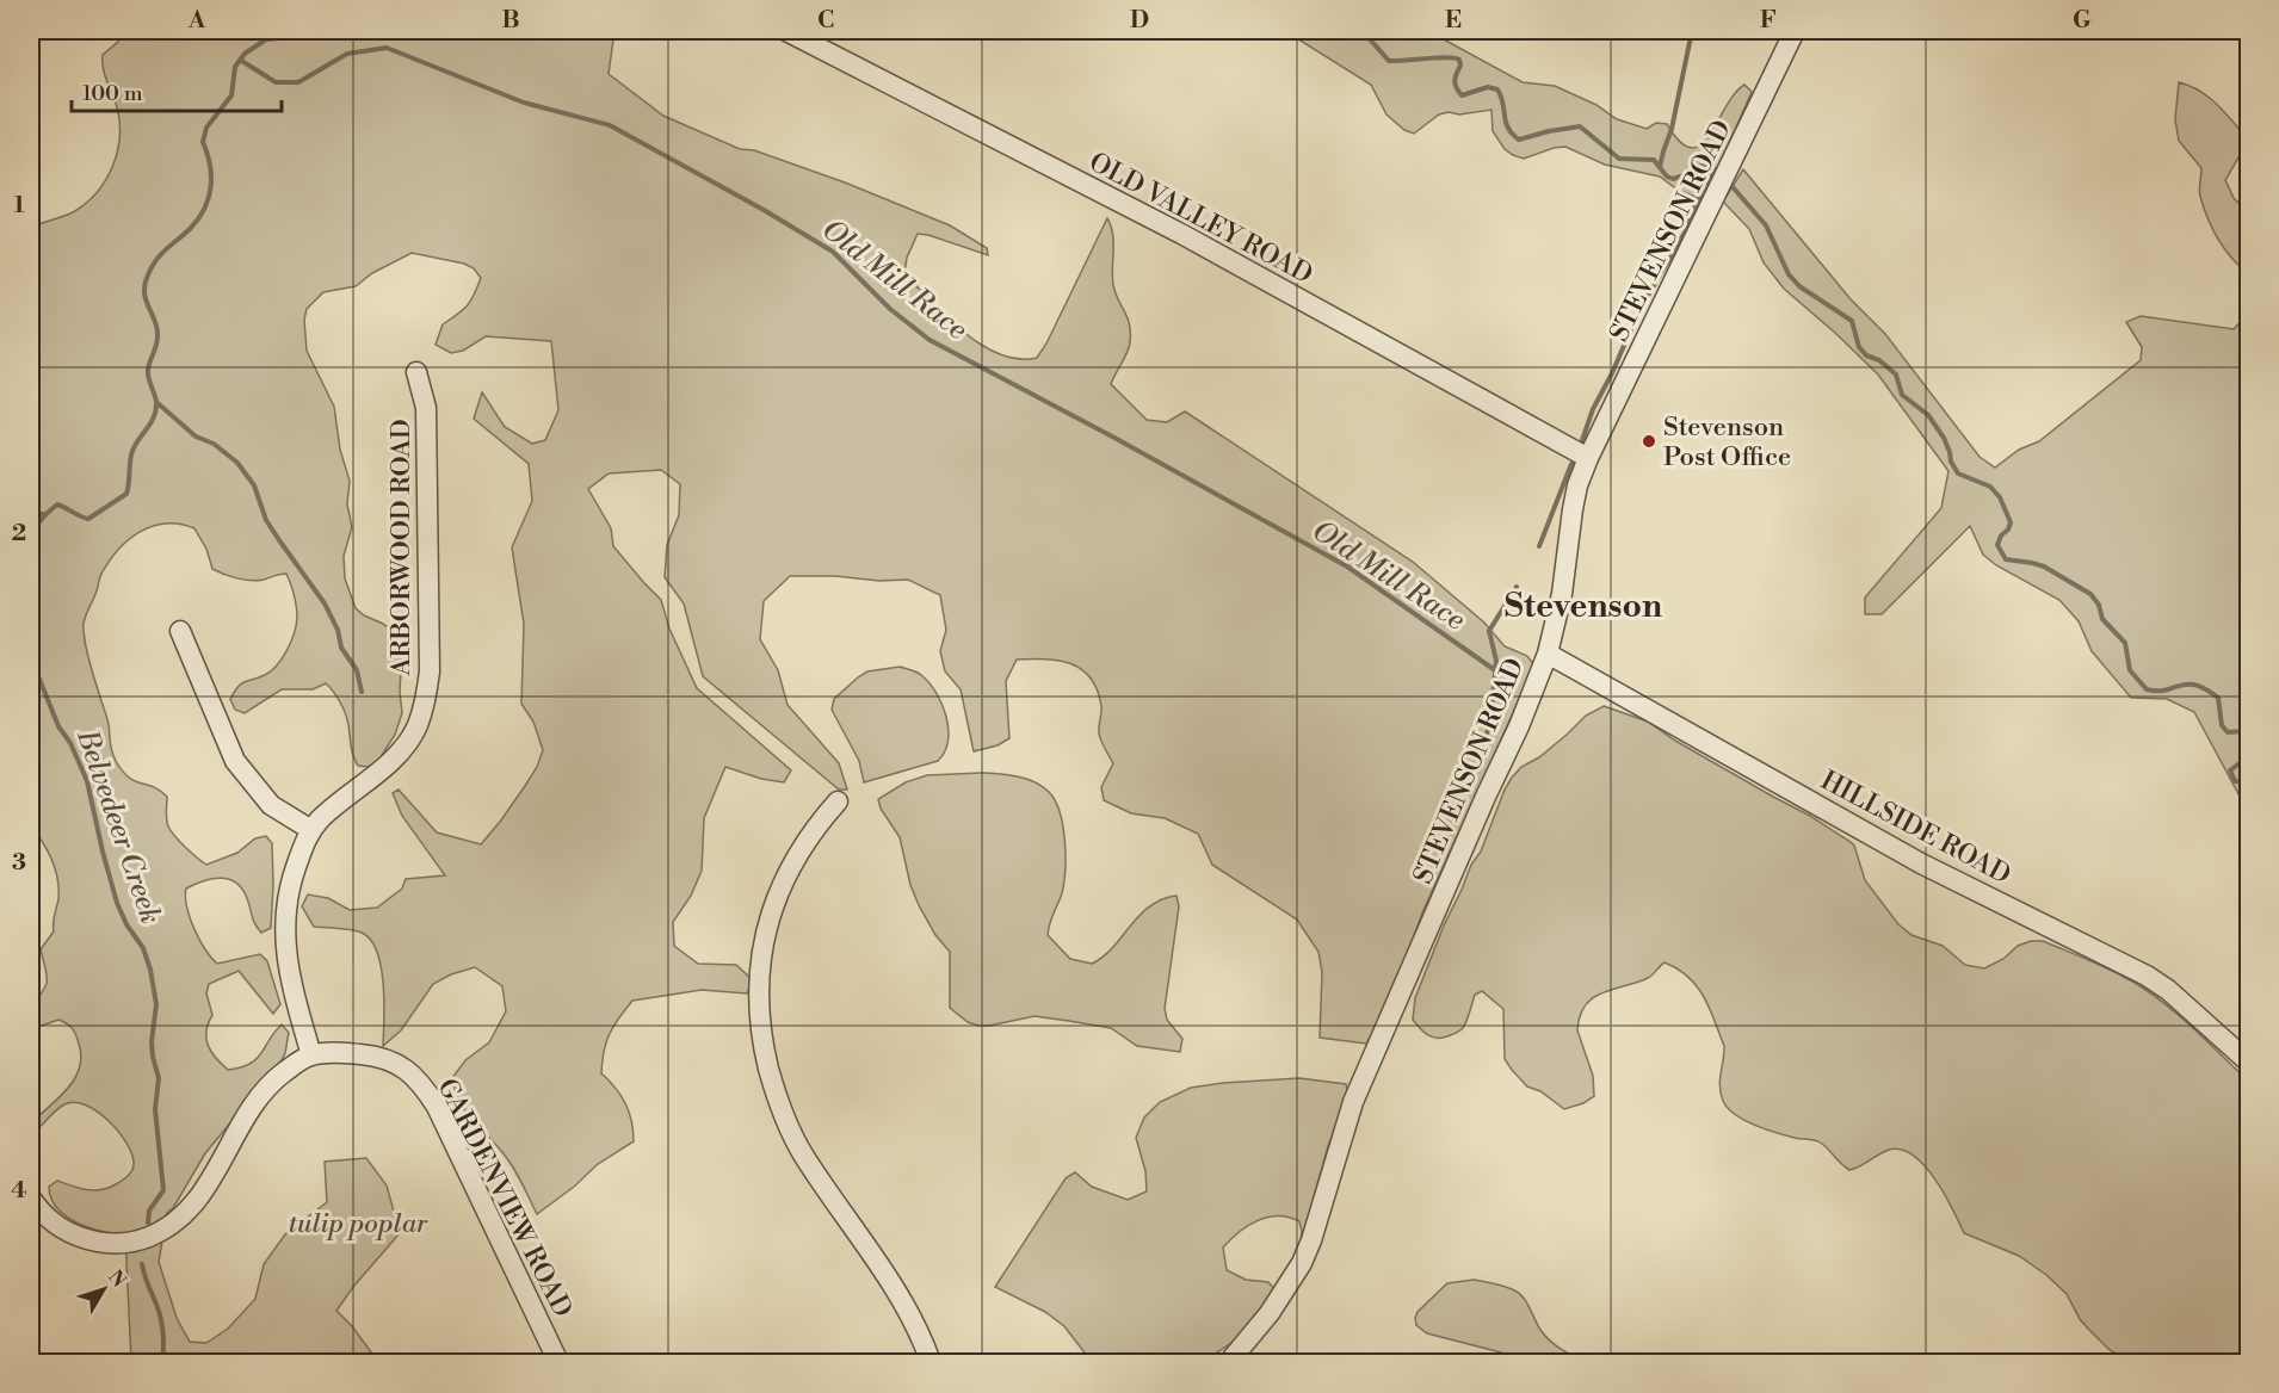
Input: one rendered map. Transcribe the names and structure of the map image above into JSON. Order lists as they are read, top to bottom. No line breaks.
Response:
{"streets":{"street":["OLD VALLEY ROAD","STEVENSON ROAD","ARBORWOOD ROAD","HILLSIDE ROAD","GARDENVIEW ROAD"]},"crossings":[["OLD VALLEY ROAD","STEVENSON ROAD"],["STEVENSON ROAD","HILLSIDE ROAD"],["ARBORWOOD ROAD","GARDENVIEW ROAD"]],"districts":["Stevenson"],"water":["Old Mill Race","Belvedeer Creek"],"parks":["tulip poplar"],"places":["Stevenson Post Office"],"scale_bar":"100 m","north":"top right","grid":{"columns":["A","B","C","D","E","F","G"],"rows":["1","2","3","4"]}}
